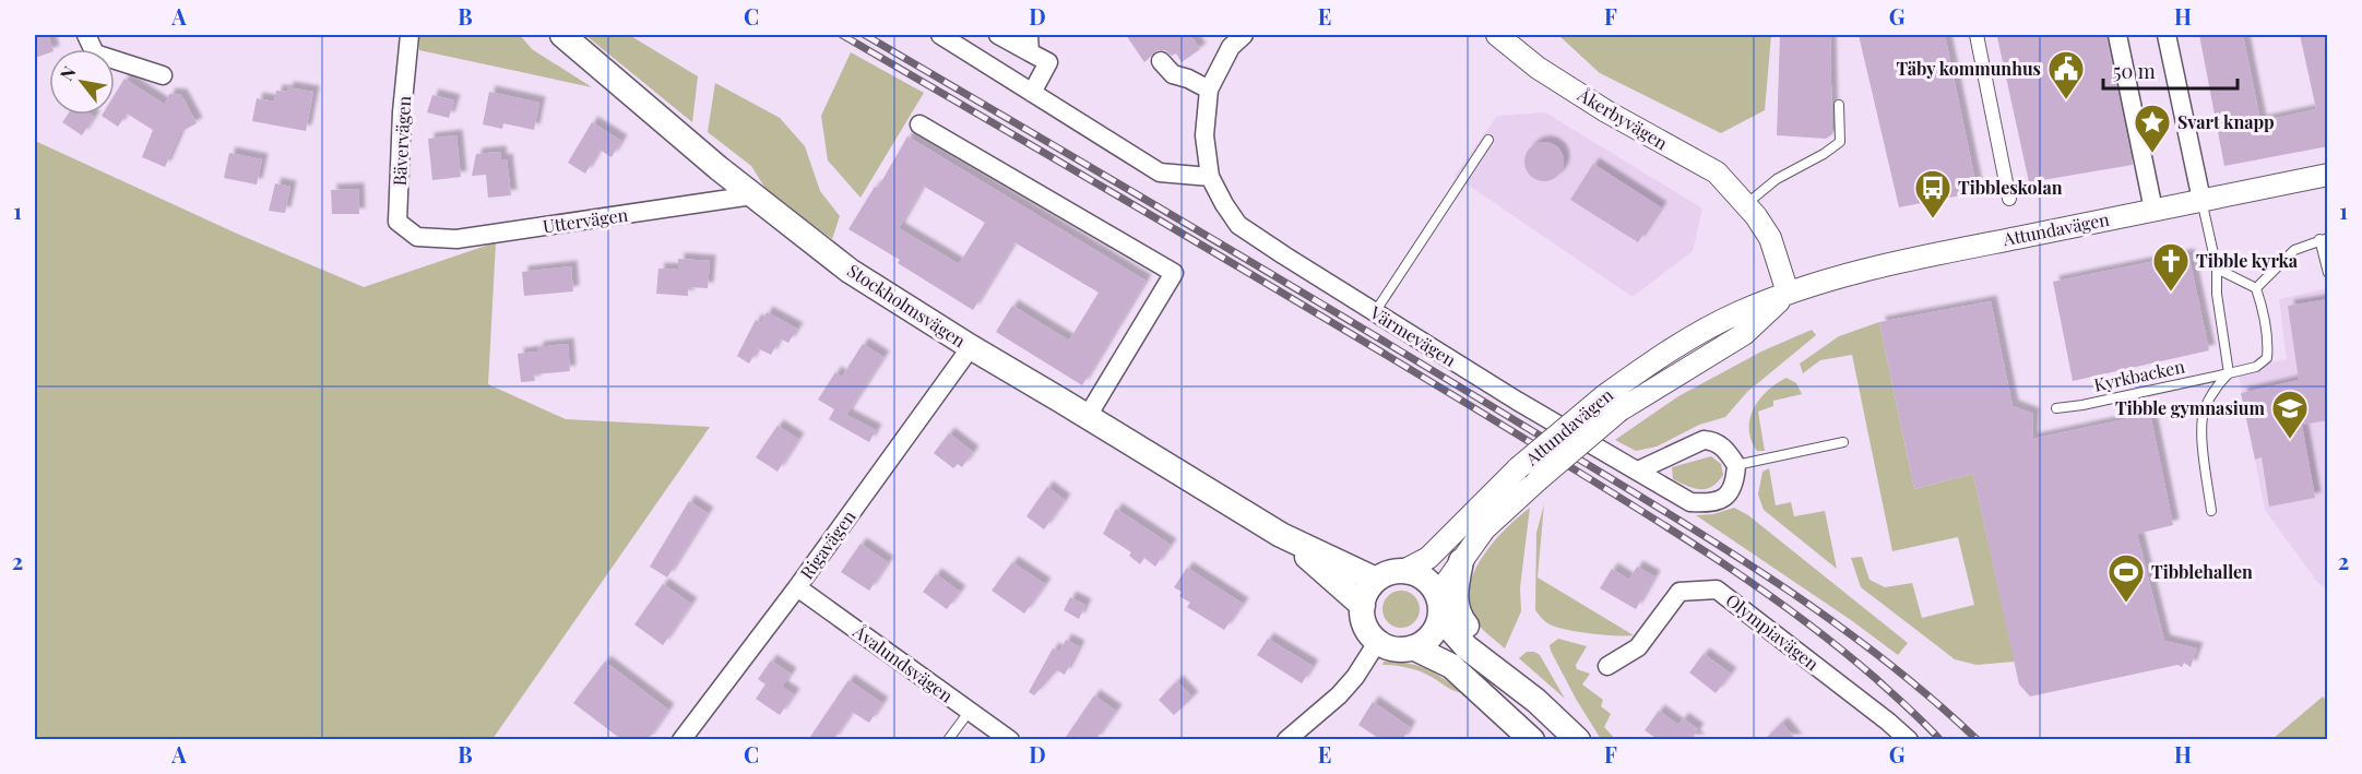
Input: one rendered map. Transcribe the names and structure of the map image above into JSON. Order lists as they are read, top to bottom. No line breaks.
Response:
{"streets":{"main road":["Stockholmsvägen"],"street":["Åkerbyvägen","Bävervägen","Uttervägen","Attundavägen","Värmevägen","Rigavägen","Olympiavägen","Åvalundsvägen"],"lane":["Kyrkbacken"]},"crossings":[["Åkerbyvägen","Attundavägen"],["Bävervägen","Uttervägen"],["Uttervägen","Stockholmsvägen"],["Attundavägen","Stockholmsvägen"],["Stockholmsvägen","Rigavägen"],["Rigavägen","Åvalundsvägen"]],"places":{"public building":["Täby kommunhus"],"place":["Svart knapp"],"bus stop":["Tibbleskolan"],"church":["Tibble kyrka"],"school or university":["Tibble gymnasium"],"sports":["Tibblehallen"]},"scale_bar":"50 m","north":"top left","grid":{"columns":["A","B","C","D","E","F","G","H"],"rows":["1","2"]}}
